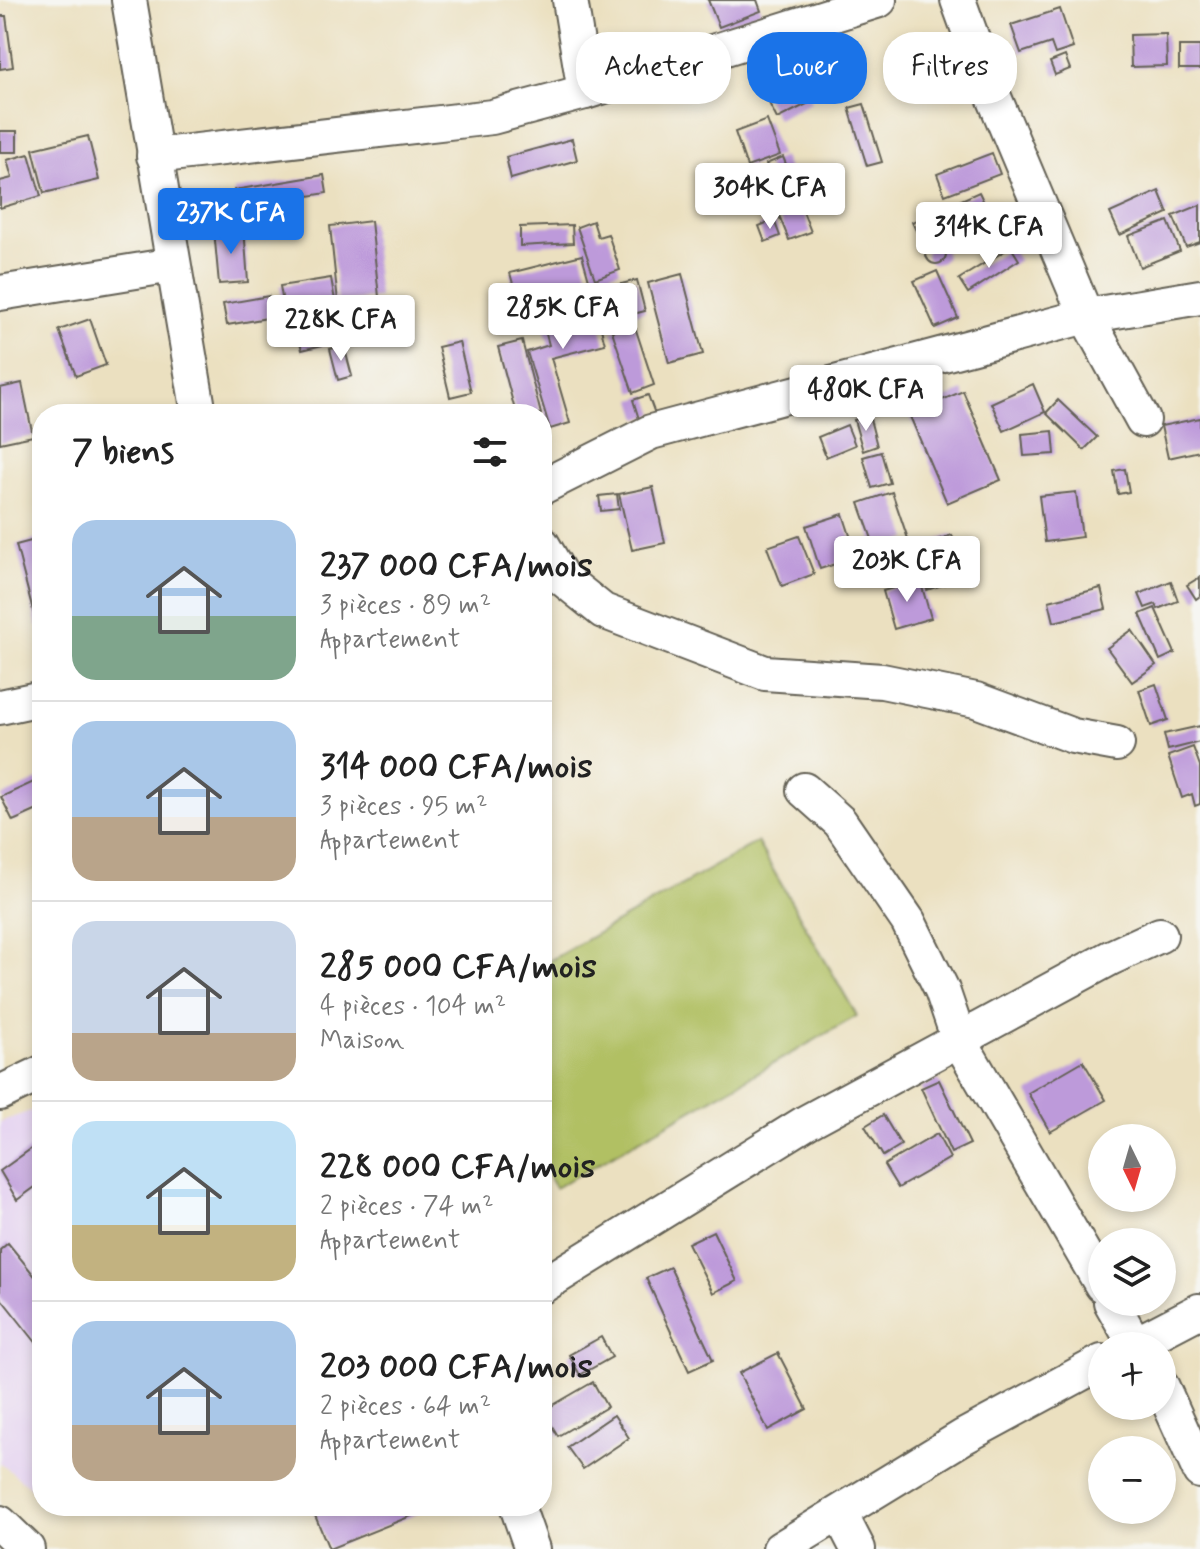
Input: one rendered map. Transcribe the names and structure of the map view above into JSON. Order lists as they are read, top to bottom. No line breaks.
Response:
{"north":"bottom","page":{"chip":["Acheter","Louer","Filtres"],"price":["304K CFA","237K CFA","314K CFA","285K CFA","228K CFA","480K CFA","203K CFA"],"heading":"7 biens","list":[{"name":"237 000 CFA/mois","note":"3 pièces · 89 m² · Appartement"},{"name":"314 000 CFA/mois","note":"3 pièces · 95 m² · Appartement"},{"name":"285 000 CFA/mois","note":"4 pièces · 104 m² · Maison"},{"name":"228 000 CFA/mois","note":"2 pièces · 74 m² · Appartement"},{"name":"203 000 CFA/mois","note":"2 pièces · 64 m² · Appartement"}],"map_buttons":["+","−"]}}
